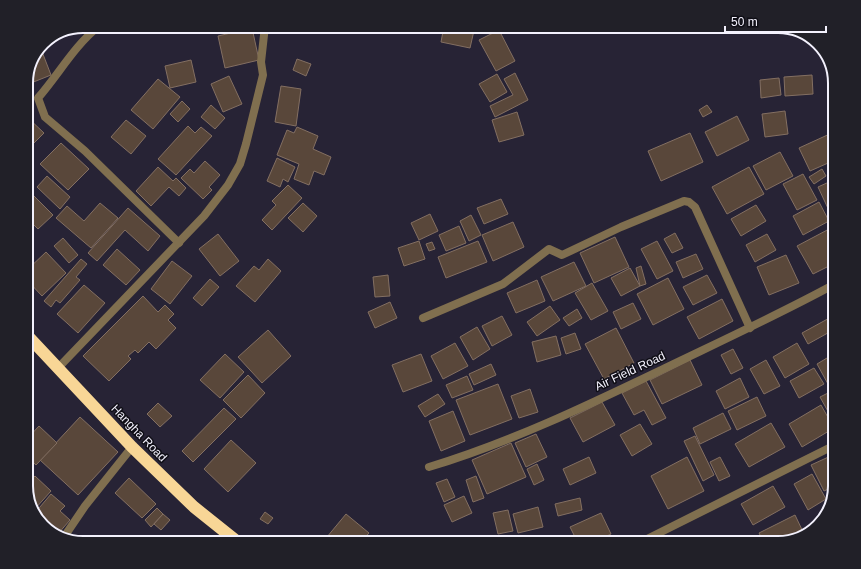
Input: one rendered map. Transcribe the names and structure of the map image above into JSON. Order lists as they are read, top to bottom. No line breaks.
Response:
{"streets":{"highway":["Hangha Road"],"street":["Air Field Road"]},"scale_bar":"50 m"}
